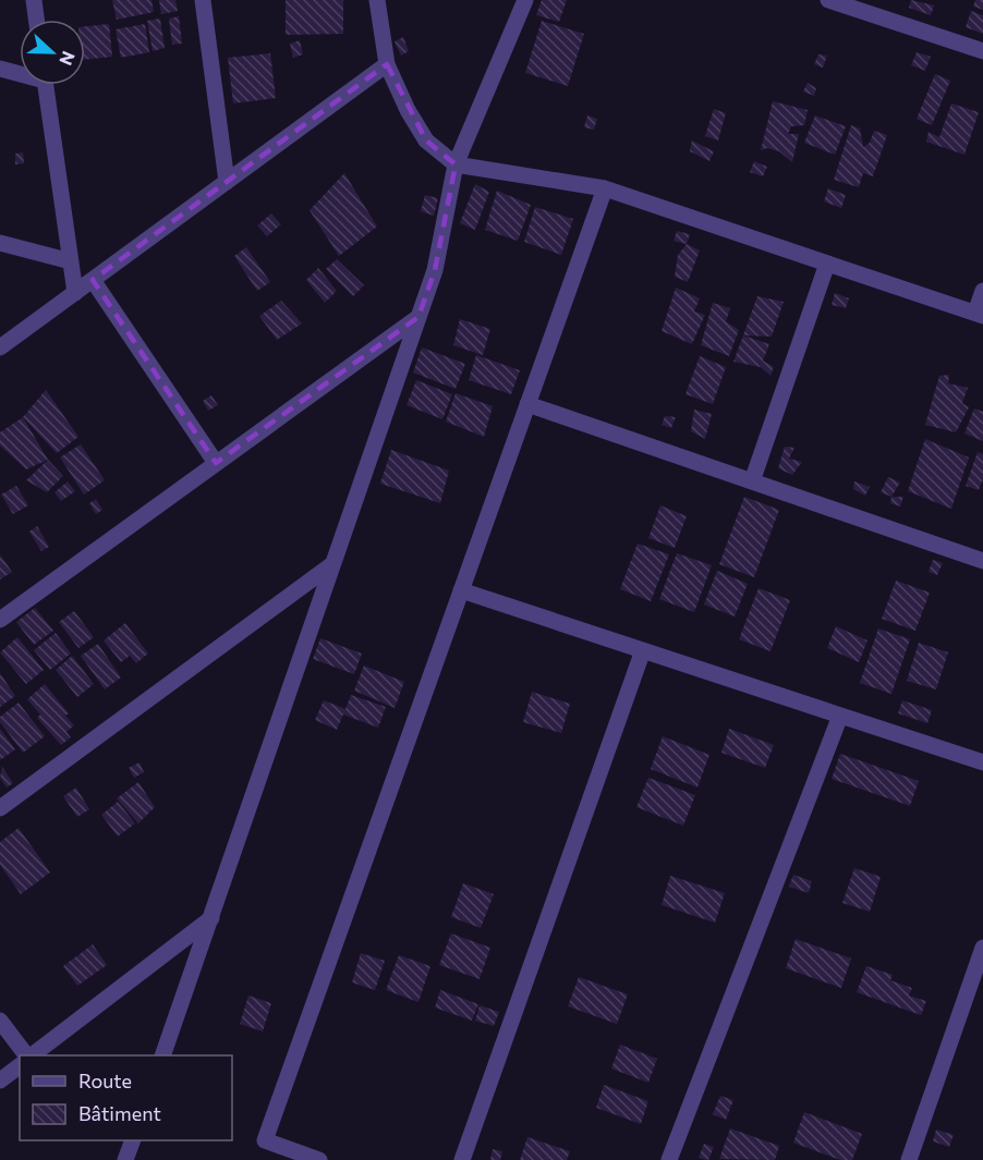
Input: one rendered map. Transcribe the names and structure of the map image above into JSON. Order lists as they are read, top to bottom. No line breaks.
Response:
{"legend":["Route","Bâtiment"],"north":"right"}
